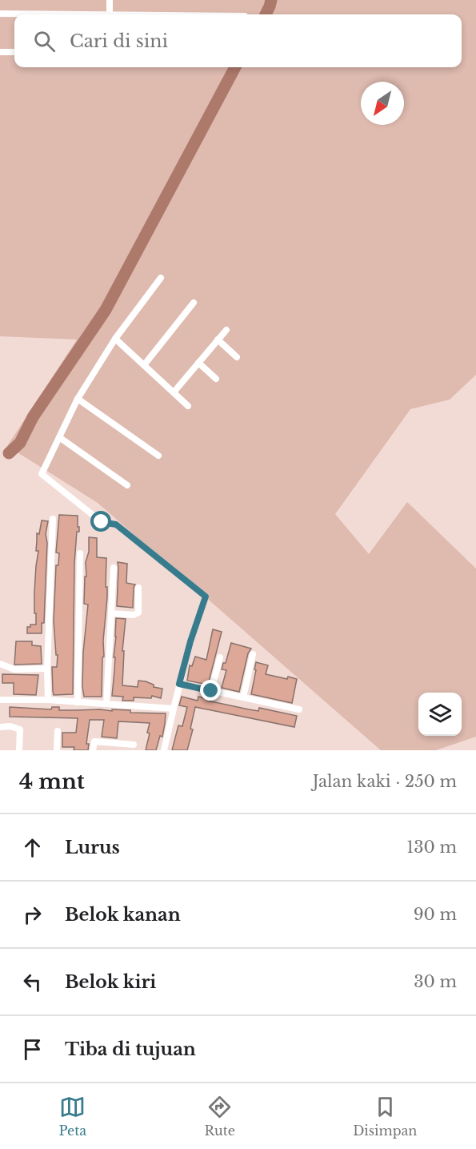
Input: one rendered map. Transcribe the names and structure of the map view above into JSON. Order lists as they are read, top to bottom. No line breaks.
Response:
{"north":"bottom left","page":{"search":"Cari di sini","heading":["4 mnt","Jalan kaki · 250 m"],"list":[["Lurus","130 m"],["Belok kanan","90 m"],["Belok kiri","30 m"],"Tiba di tujuan"],"nav":["Peta","Rute","Disimpan"]}}
